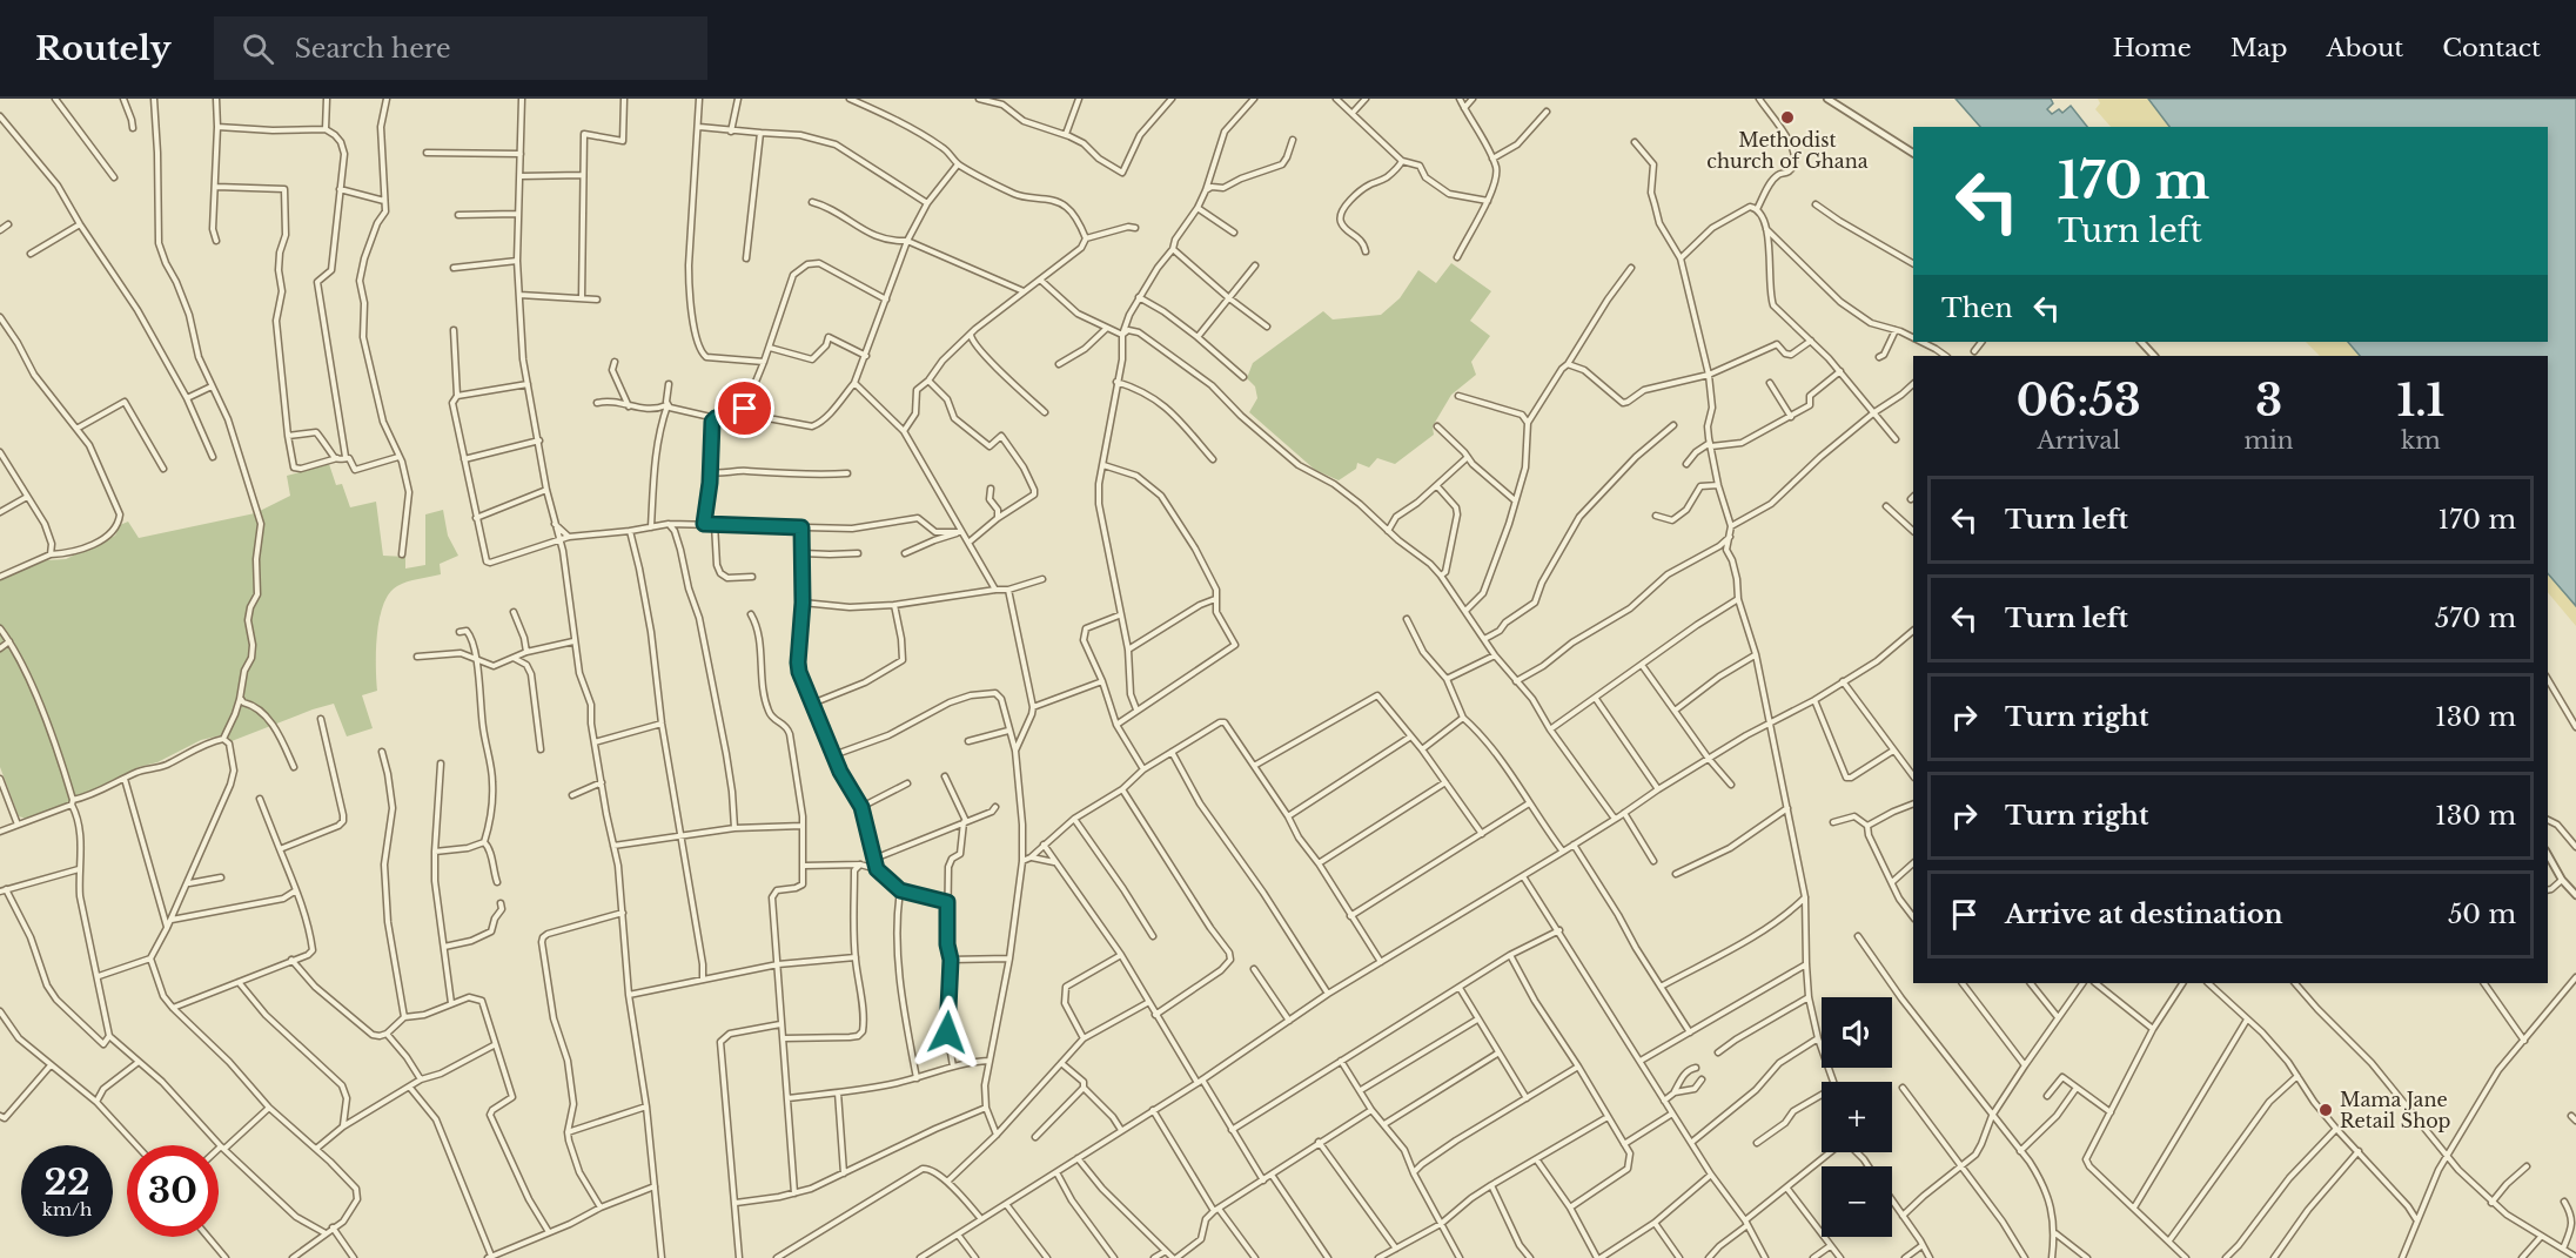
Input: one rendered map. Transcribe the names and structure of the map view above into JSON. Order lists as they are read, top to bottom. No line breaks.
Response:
{"places":["Methodist church of Ghana","Mama Jane Retail Shop"],"page":{"header":"Routely","search":"Search here","nav":["Home","Map","About","Contact"],"turn":["170 m","Turn left"],"then":"Then","eta":["06:53","Arrival","3","min","1.1","km"],"list":[{"name":"Turn left","value":"170 m"},{"name":"Turn left","value":"570 m"},{"name":"Turn right","value":"130 m"},{"name":"Turn right","value":"130 m"},{"name":"Arrive at destination","value":"50 m"}],"map_buttons":["+","−"],"speed":"22 km/h","limit":"30"}}
